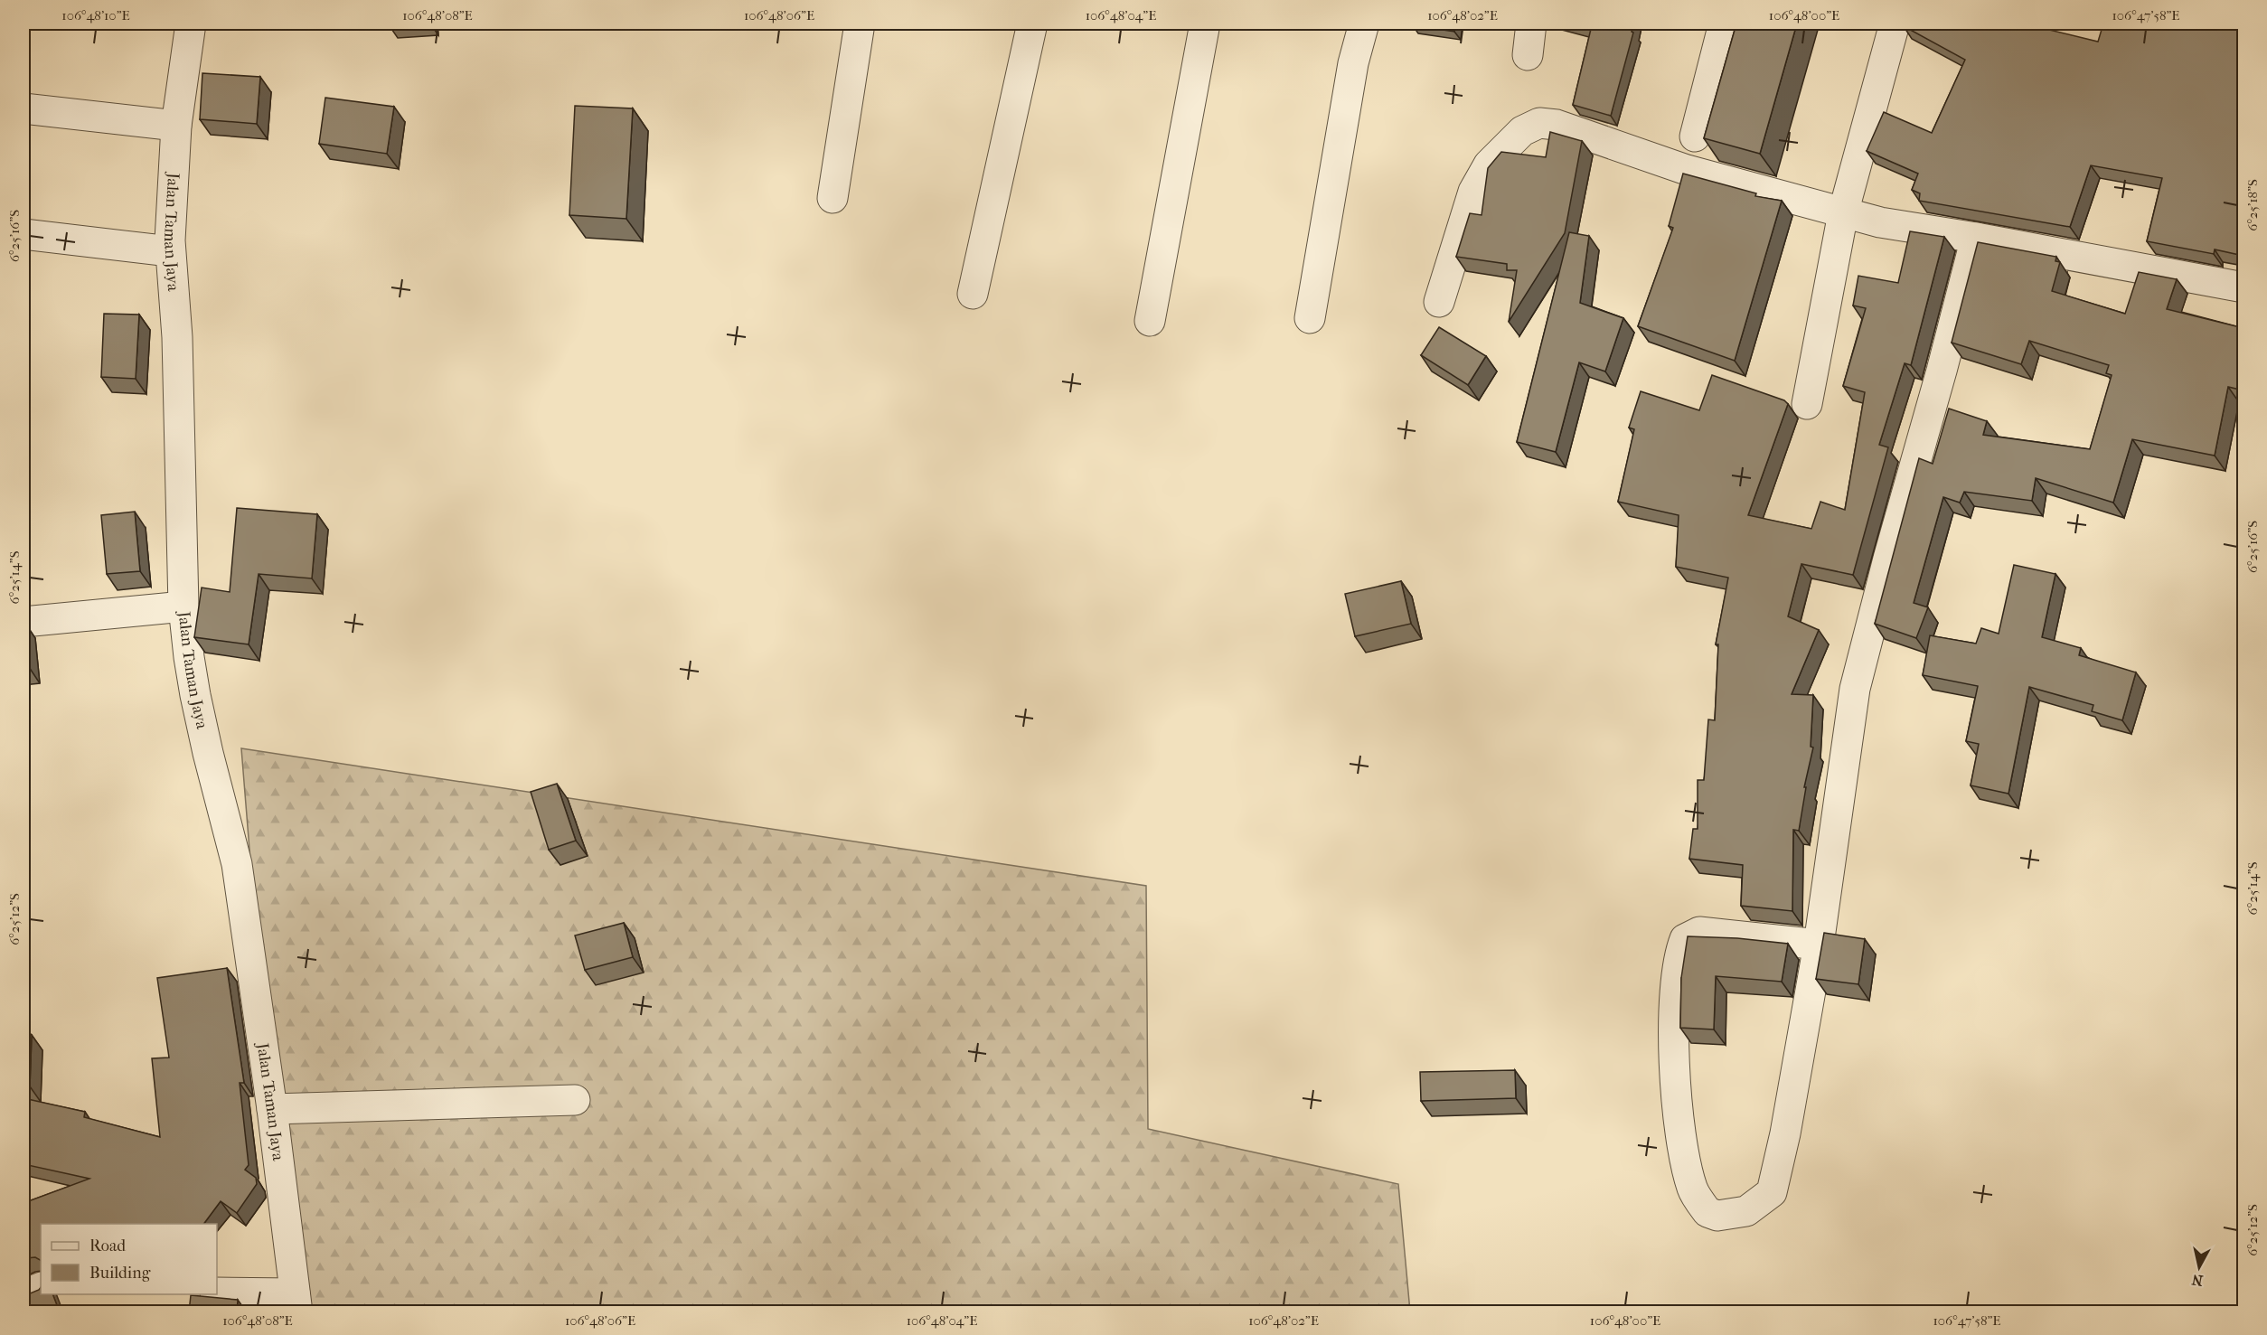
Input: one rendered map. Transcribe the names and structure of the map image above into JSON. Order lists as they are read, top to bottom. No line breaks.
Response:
{"streets":{"street":["Jalan Taman Jaya"]},"legend":["Road","Building"],"north":"bottom","coordinates":["106°48'10\"E","106°48'08\"E","106°48'06\"E","106°48'04\"E","106°48'02\"E","106°48'00\"E","106°47'58\"E","6°25'18\"S","6°25'16\"S","6°25'14\"S","6°25'12\"S"]}
